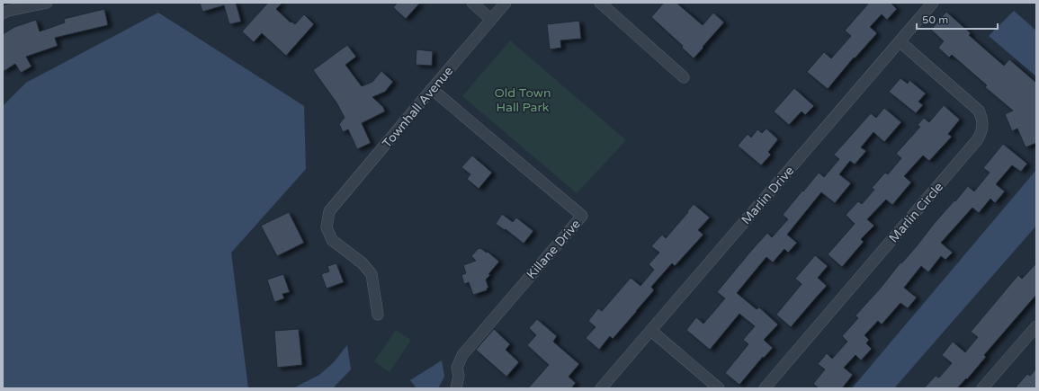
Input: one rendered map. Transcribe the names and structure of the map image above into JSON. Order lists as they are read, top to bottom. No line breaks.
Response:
{"streets":{"street":["Townhall Avenue","Marlin Drive","Marlin Circle","Killane Drive"]},"crossings":[["Townhall Avenue","Killane Drive"],["Marlin Drive","Marlin Circle"]],"parks":["Old Town Hall Park"],"scale_bar":"50 m"}
